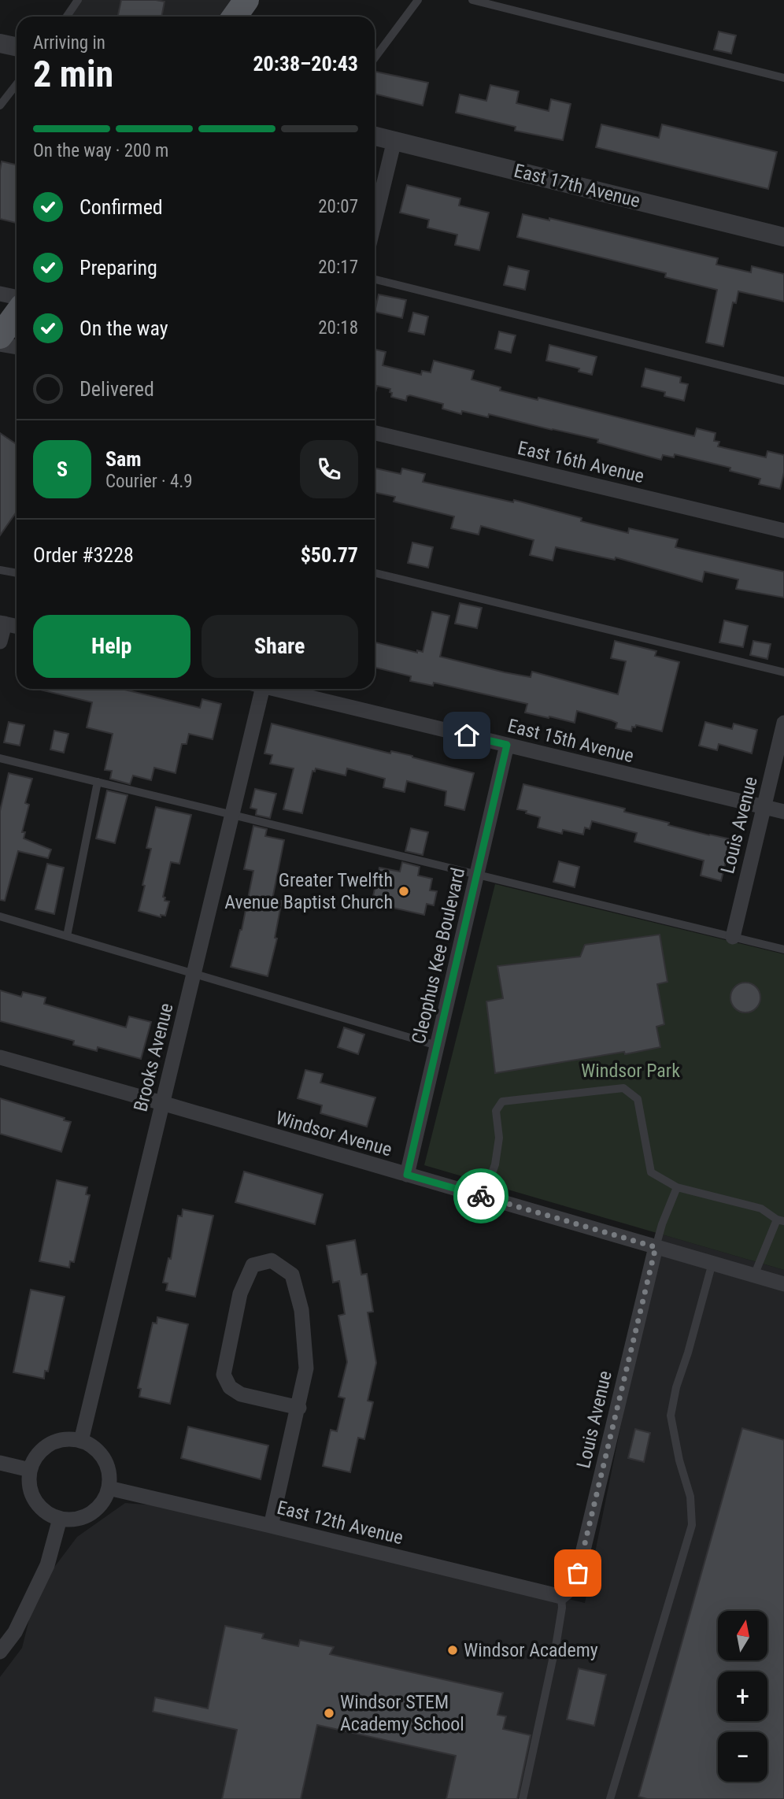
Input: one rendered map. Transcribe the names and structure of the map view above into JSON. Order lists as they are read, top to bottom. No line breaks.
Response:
{"streets":{"street":["East 17th Avenue","East 16th Avenue","East 15th Avenue","Louis Avenue","Cleophus Kee Boulevard","Brooks Avenue","Windsor Avenue","East 12th Avenue"]},"crossings":[["East 15th Avenue","Louis Avenue"],["East 15th Avenue","Cleophus Kee Boulevard"],["Louis Avenue","Windsor Avenue"],["Louis Avenue","East 12th Avenue"],["Cleophus Kee Boulevard","Windsor Avenue"],["Brooks Avenue","Windsor Avenue"],["Brooks Avenue","East 12th Avenue"]],"parks":["Windsor Park"],"places":["Greater Twelfth Avenue Baptist Church","Windsor Academy","Windsor STEM Academy School"],"north":"top","page":{"heading":["2 min","Arriving in","20:38–20:43"],"panel":["Sam","Courier · 4.9","Order #3228","$50.77"],"bar":"On the way · 200 m","list":[["Confirmed","20:07"],["Preparing","20:17"],["On the way","20:18"],"Delivered"],"round":"S","buttons":["Help","Share"],"map_buttons":["+","−"]}}
